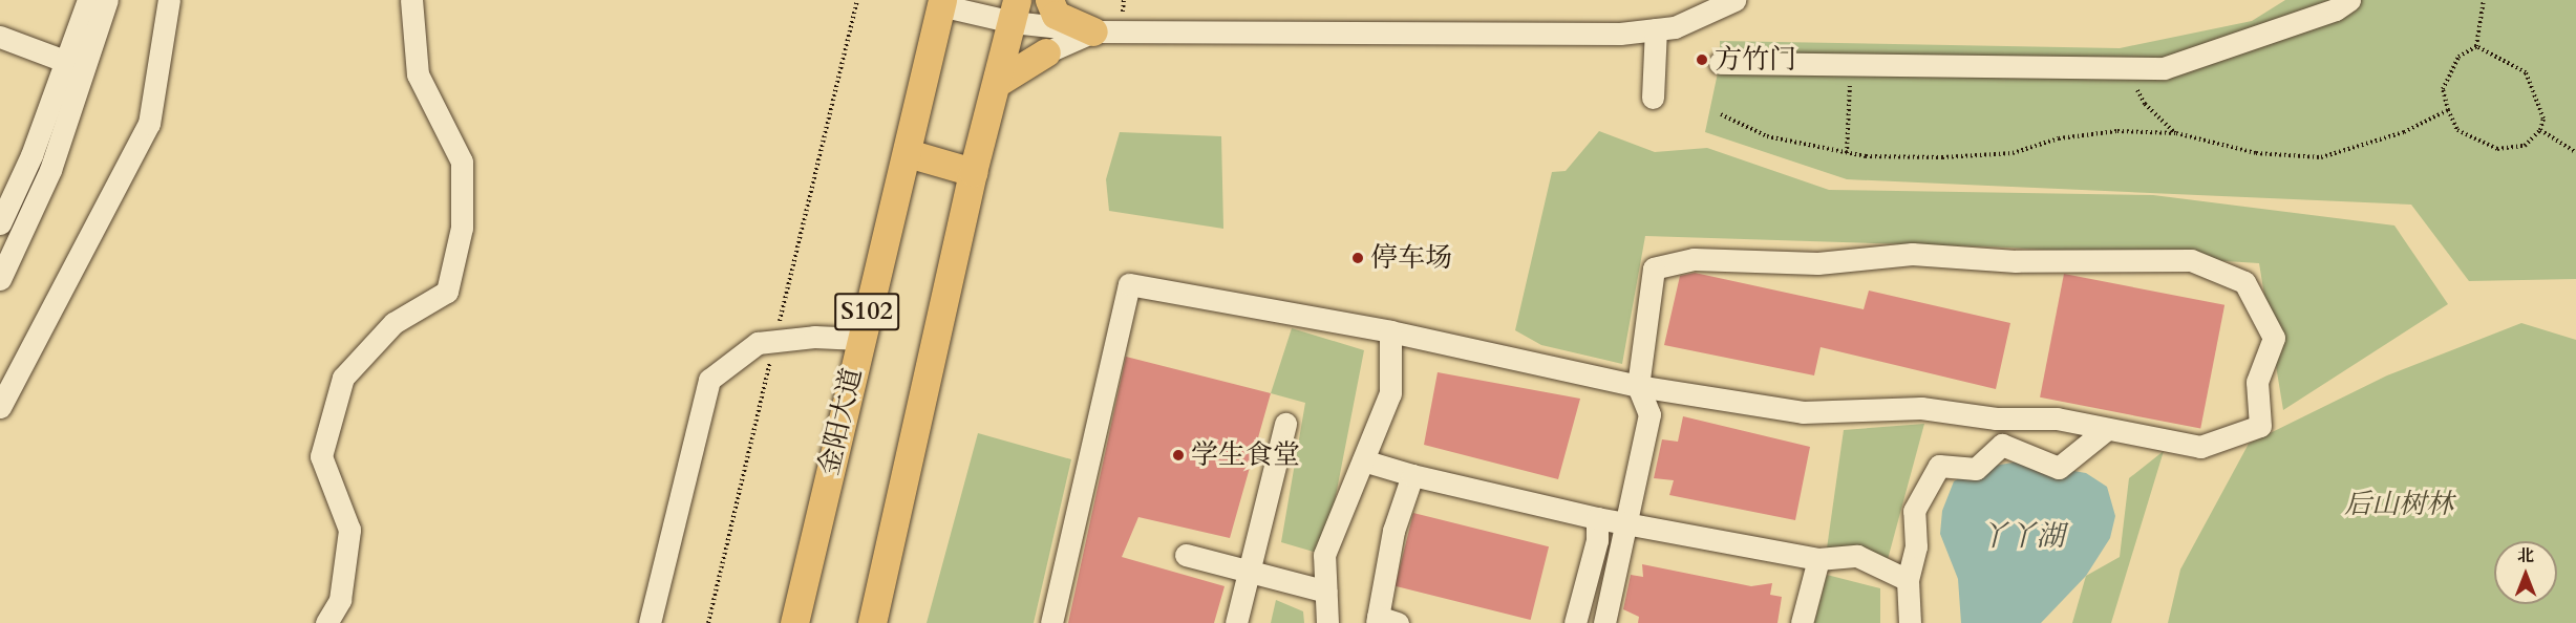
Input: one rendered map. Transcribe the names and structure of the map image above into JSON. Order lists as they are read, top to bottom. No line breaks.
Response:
{"streets":{"main road":["S102","金阳大道"]},"water":["丫丫湖"],"parks":["后山树林"],"places":["方竹门","停车场","学生食堂"],"north":"top"}
